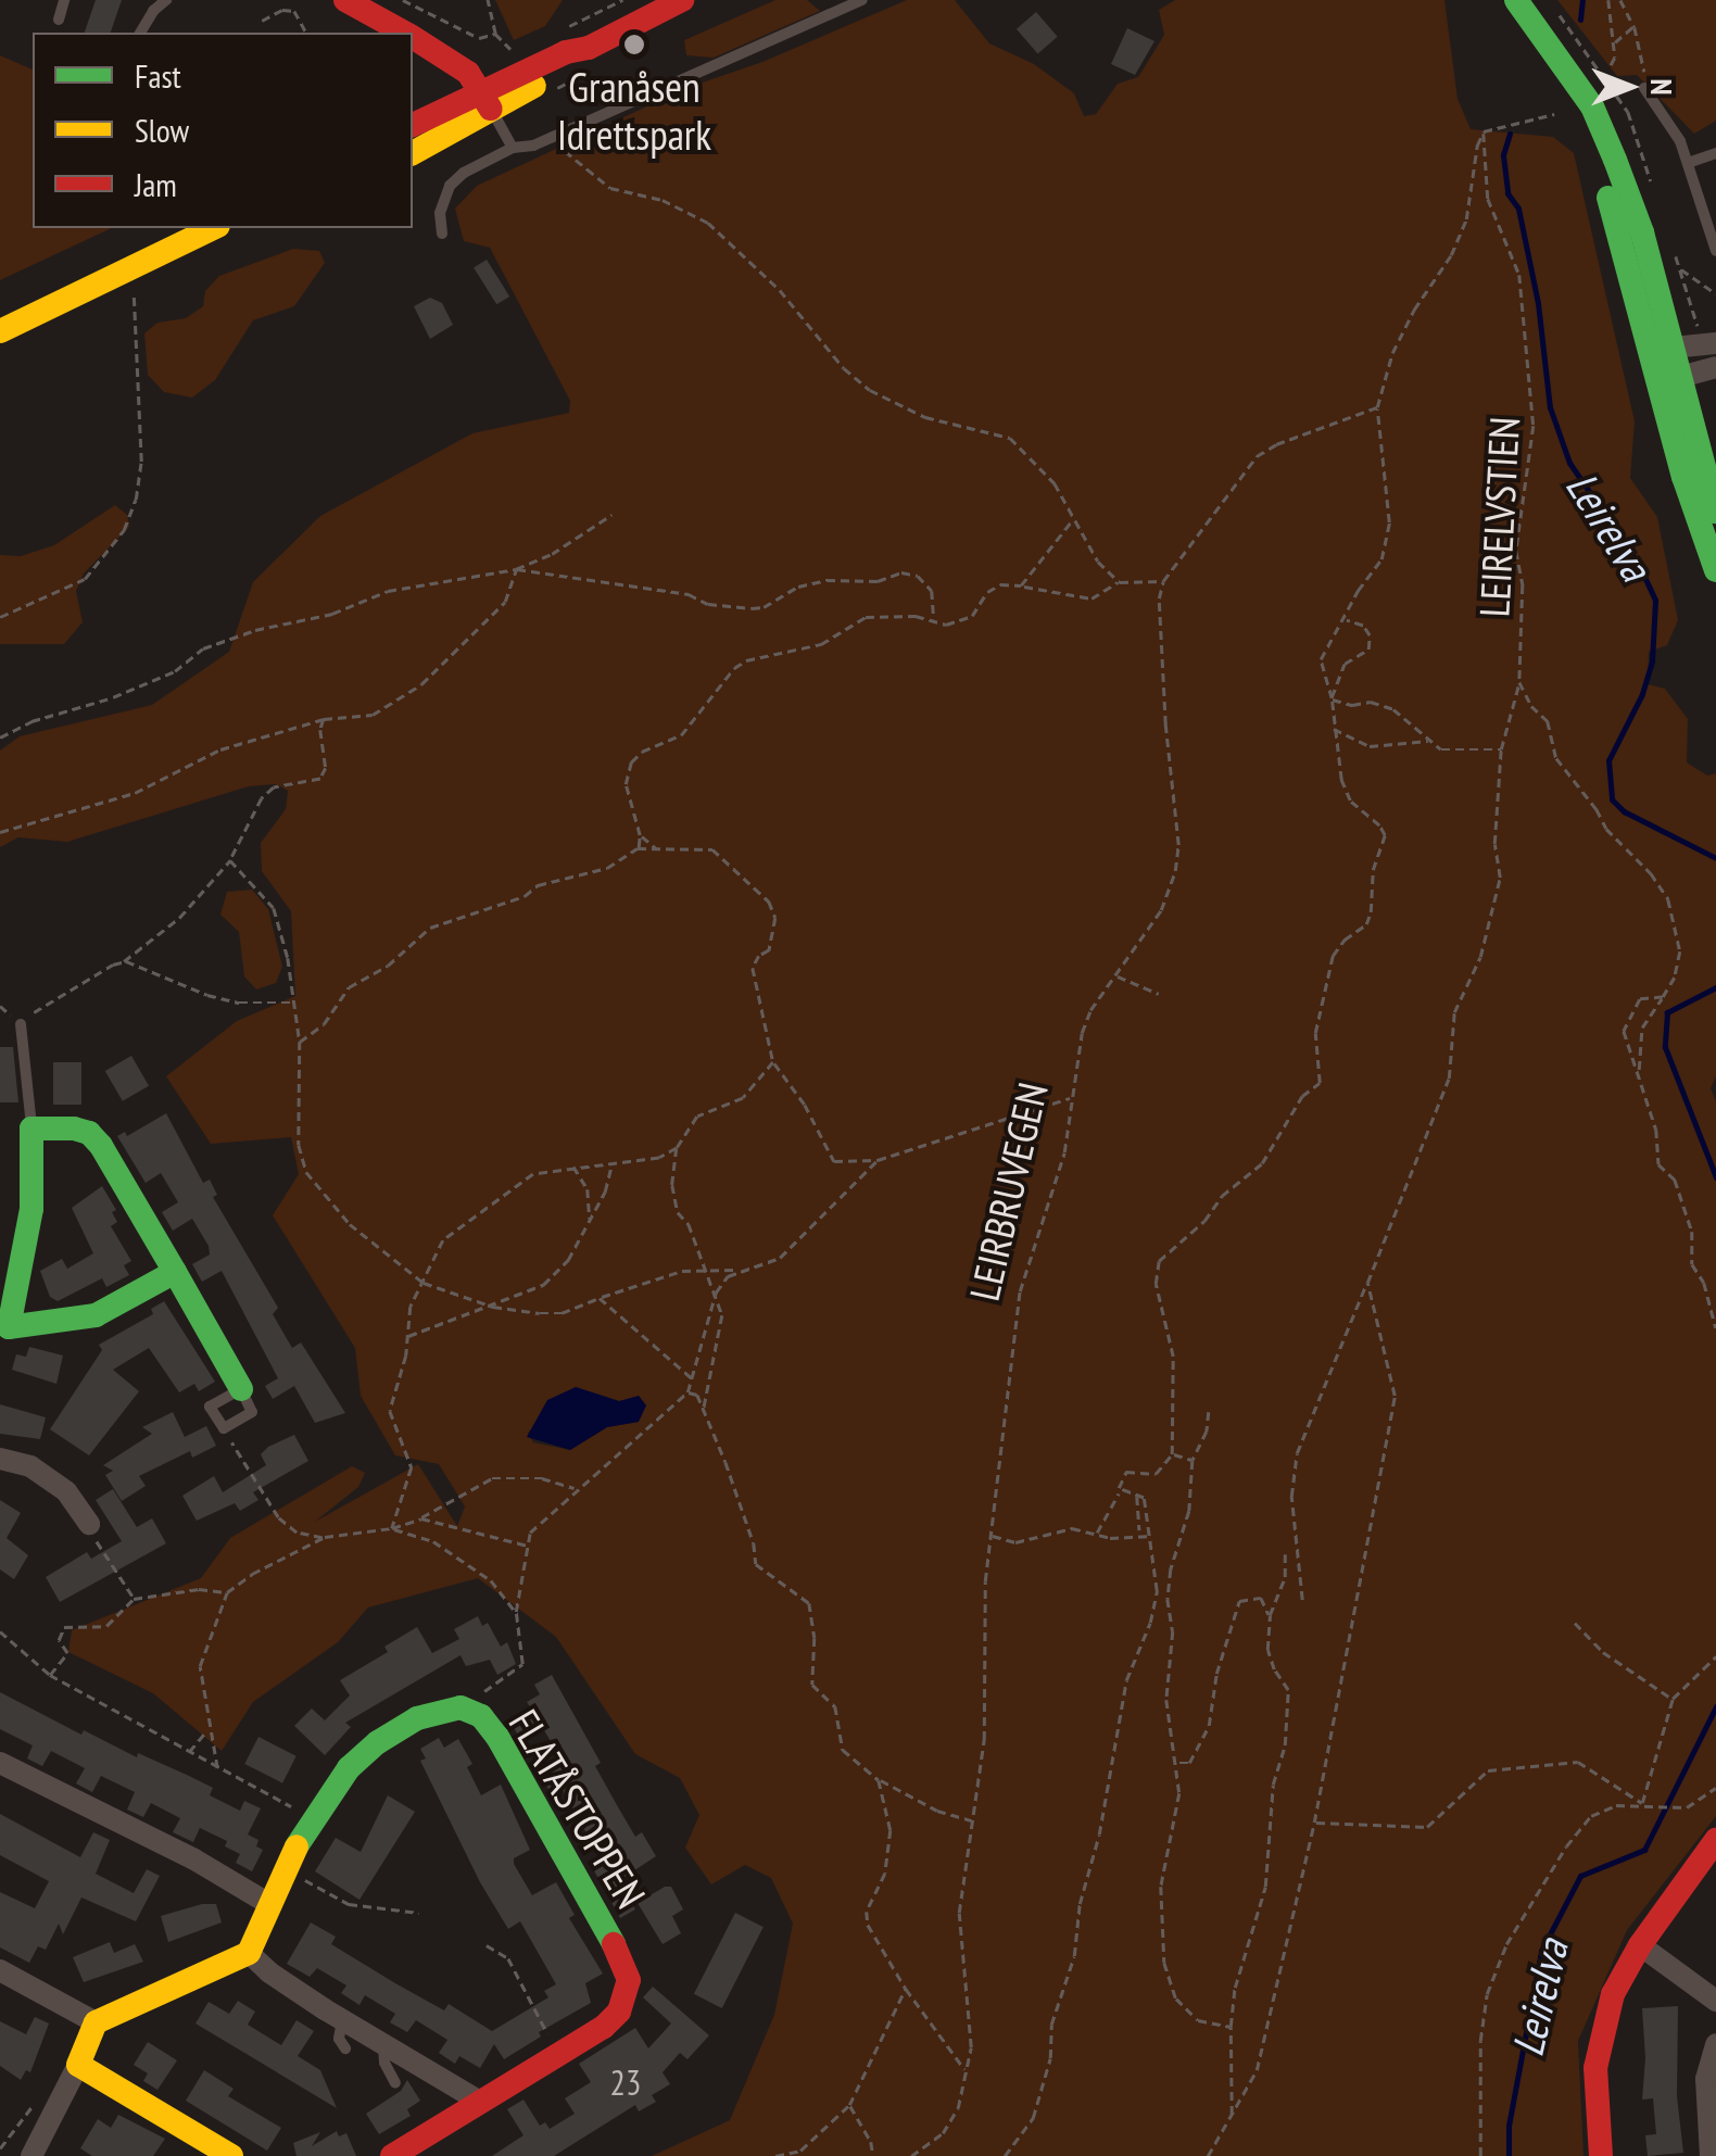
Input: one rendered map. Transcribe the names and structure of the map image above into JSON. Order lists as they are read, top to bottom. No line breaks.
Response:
{"streets":{"street":["FLATÅSTOPPEN"],"path":["LEIRELVSTIEN","LEIRBRUVEGEN"]},"water":["Leirelva"],"places":["Granåsen Idrettspark"],"house_numbers":["23"],"legend":["Fast","Slow","Jam"],"north":"right"}
